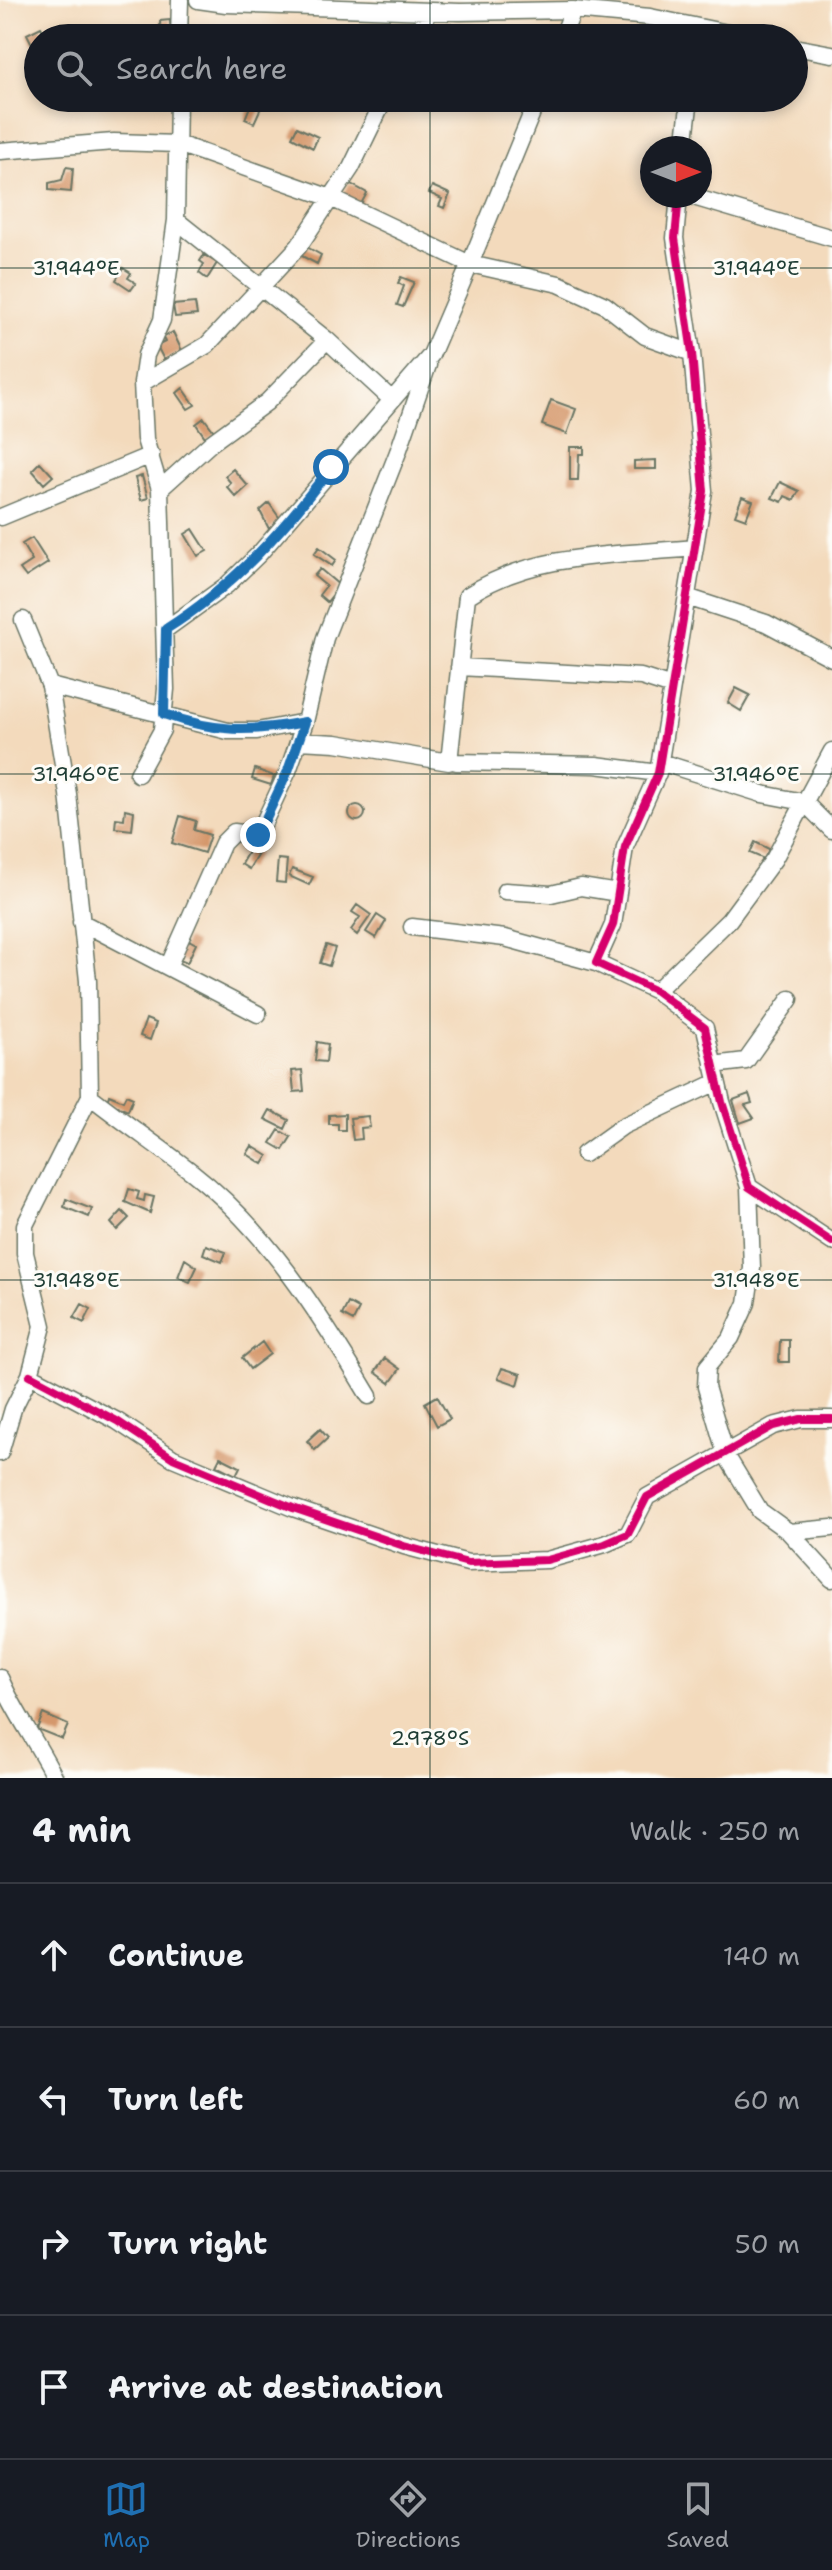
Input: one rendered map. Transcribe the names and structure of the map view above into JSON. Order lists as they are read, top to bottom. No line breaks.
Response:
{"north":"right","page":{"search":"Search here","heading":["4 min","Walk · 250 m"],"list":[["Continue","140 m"],["Turn left","60 m"],["Turn right","50 m"],"Arrive at destination"],"nav":["Map","Directions","Saved"]},"coordinates":["31.944°E","31.946°E","31.948°E","2.978°S"]}
